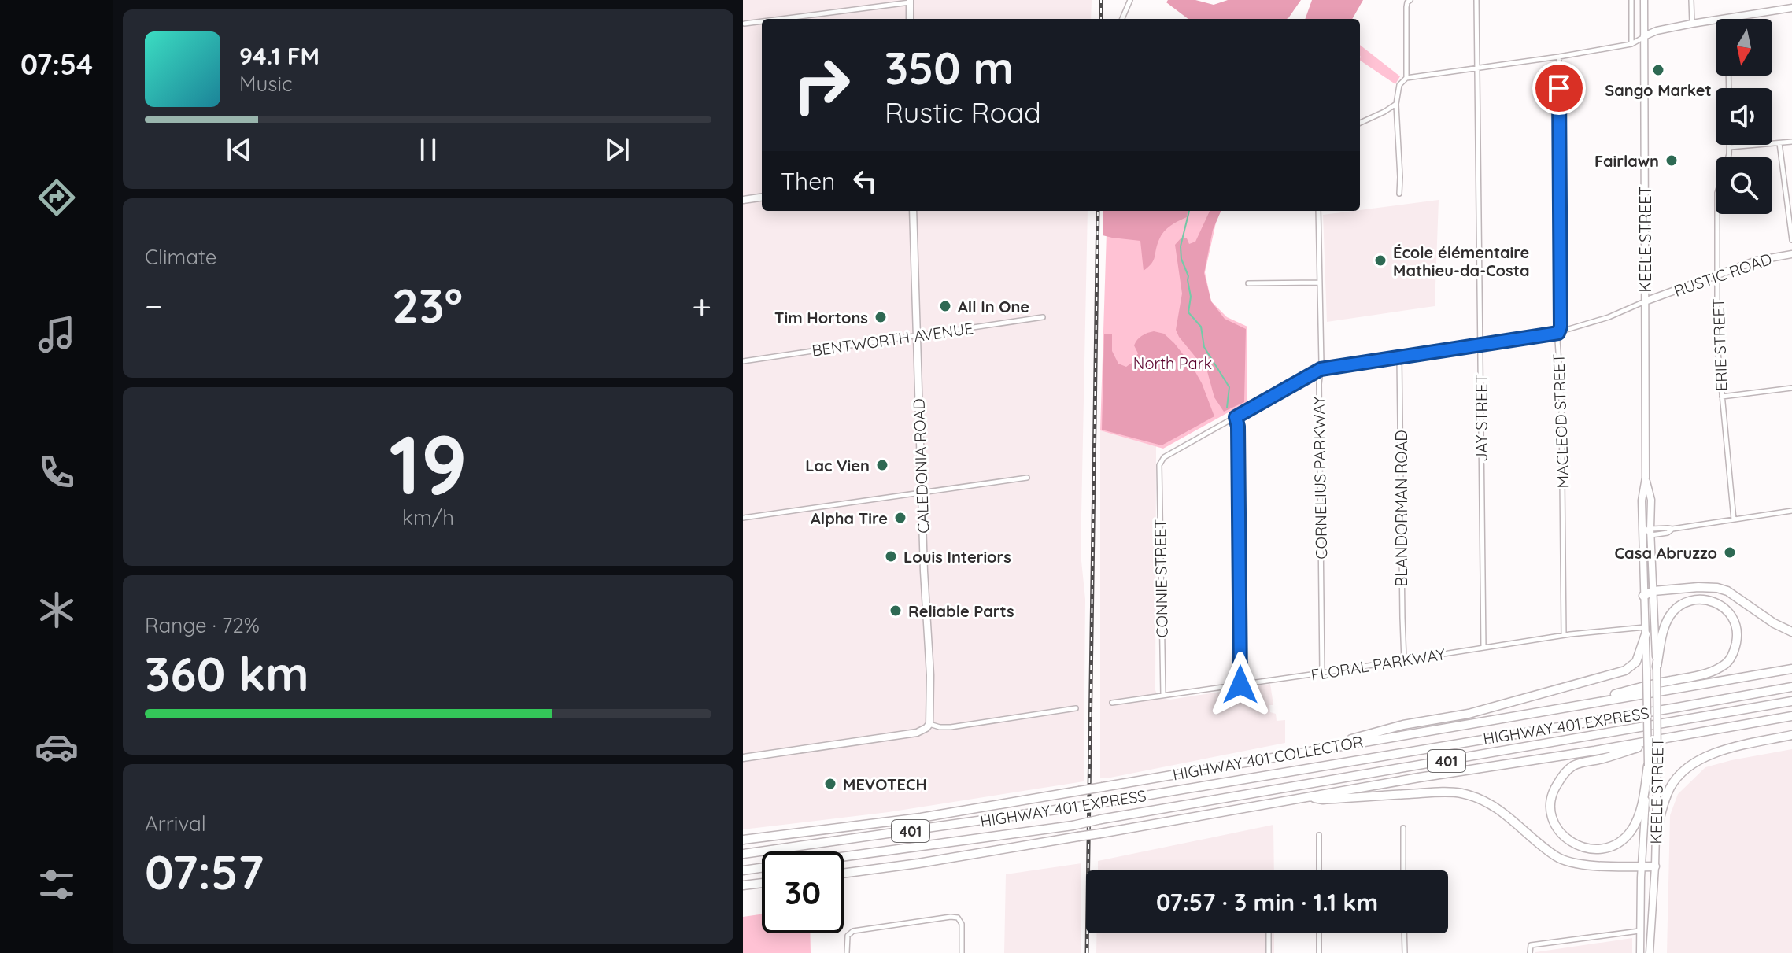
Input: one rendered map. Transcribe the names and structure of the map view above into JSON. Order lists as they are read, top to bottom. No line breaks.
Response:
{"streets":{"highway":["HIGHWAY 401 EXPRESS","HIGHWAY 401 COLLECTOR","401"],"main road":["KEELE STREET","RUSTIC ROAD","CALEDONIA ROAD"],"street":["BENTWORTH AVENUE","ERIE STREET","JAY STREET","MACLEOD STREET","CORNELIUS PARKWAY","BLANDORMAN ROAD","CONNIE STREET","FLORAL PARKWAY"]},"crossings":[["KEELE STREET","RUSTIC ROAD"],["KEELE STREET","FLORAL PARKWAY"],["RUSTIC ROAD","ERIE STREET"],["RUSTIC ROAD","JAY STREET"],["RUSTIC ROAD","MACLEOD STREET"],["RUSTIC ROAD","CORNELIUS PARKWAY"],["RUSTIC ROAD","BLANDORMAN ROAD"],["RUSTIC ROAD","CONNIE STREET"],["BENTWORTH AVENUE","CALEDONIA ROAD"],["JAY STREET","FLORAL PARKWAY"],["MACLEOD STREET","FLORAL PARKWAY"],["CORNELIUS PARKWAY","FLORAL PARKWAY"],["BLANDORMAN ROAD","FLORAL PARKWAY"],["CONNIE STREET","FLORAL PARKWAY"]],"parks":["North Park"],"places":["Sango Market","Fairlawn","École élémentaire Mathieu-da-Costa","All In One","Tim Hortons","Lac Vien","Alpha Tire","Casa Abruzzo","Louis Interiors","Reliable Parts","MEVOTECH"],"north":"bottom","page":{"tabs":"07:54","turn":["350 m","Rustic Road"],"song":["94.1 FM","Music"],"then":"Then","tile":["Climate",["19","km/h"],["Range · 72%","360 km"],["Arrival","07:57"]],"heat":["−","23°","+"],"limit":"30","trip":"07:57 · 3 min · 1.1 km"}}
